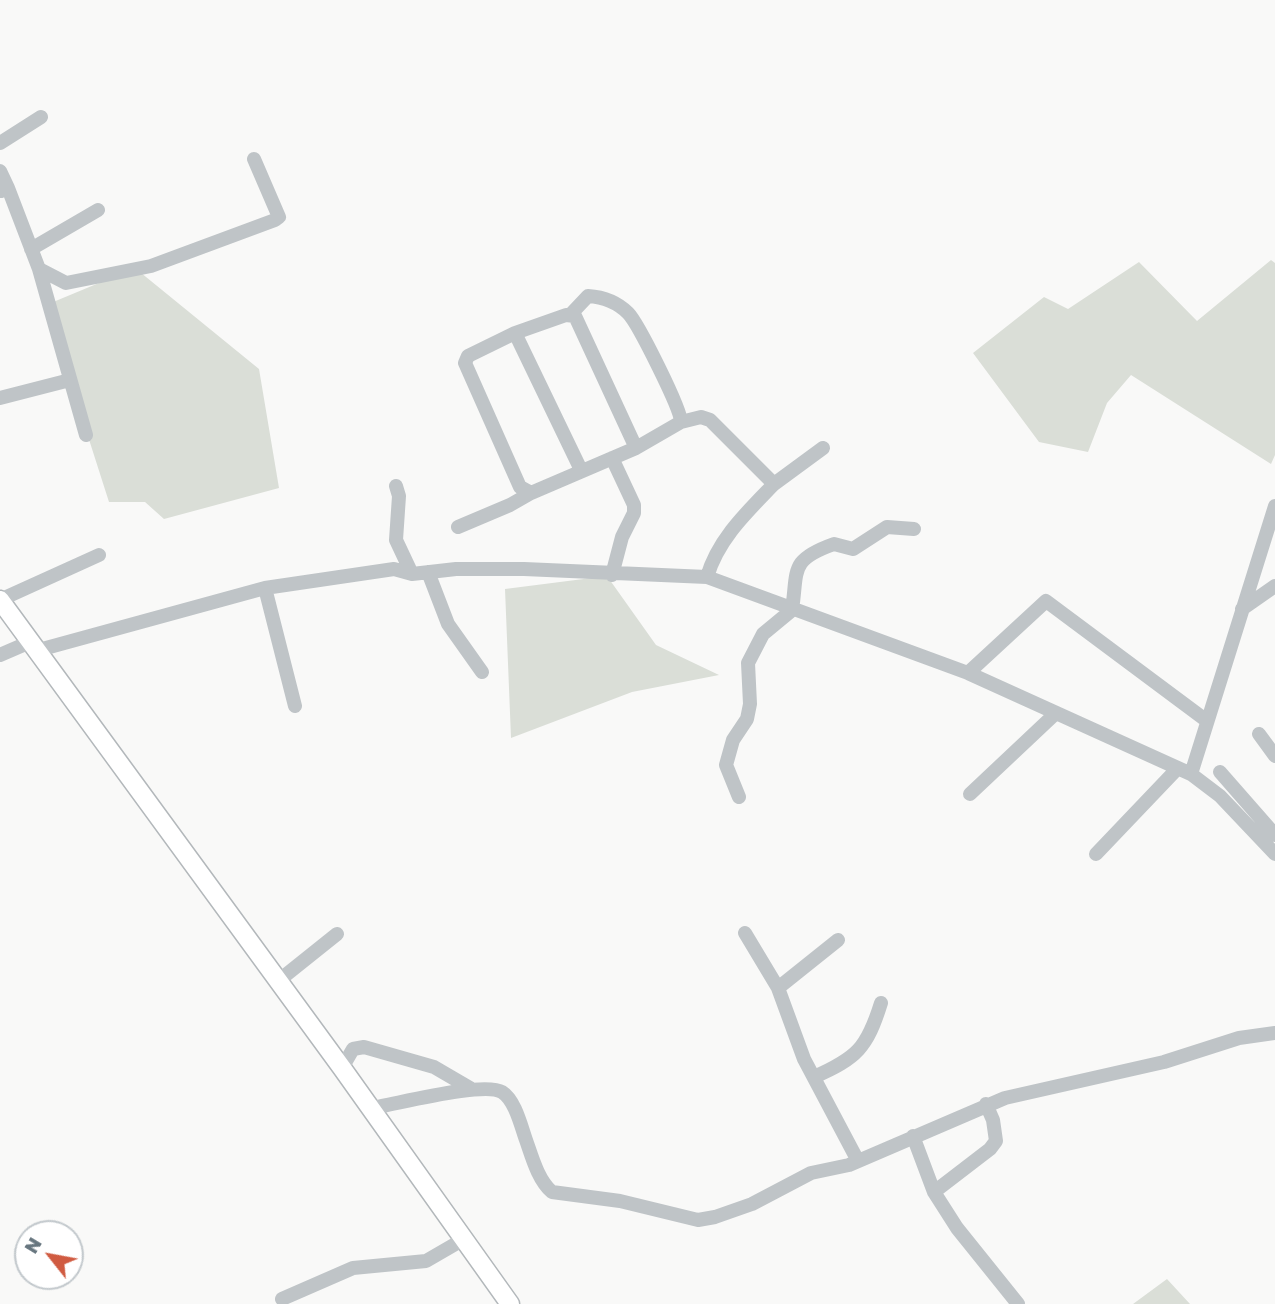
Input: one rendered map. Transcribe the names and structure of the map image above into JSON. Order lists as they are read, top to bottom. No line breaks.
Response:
{"north":"top left"}
